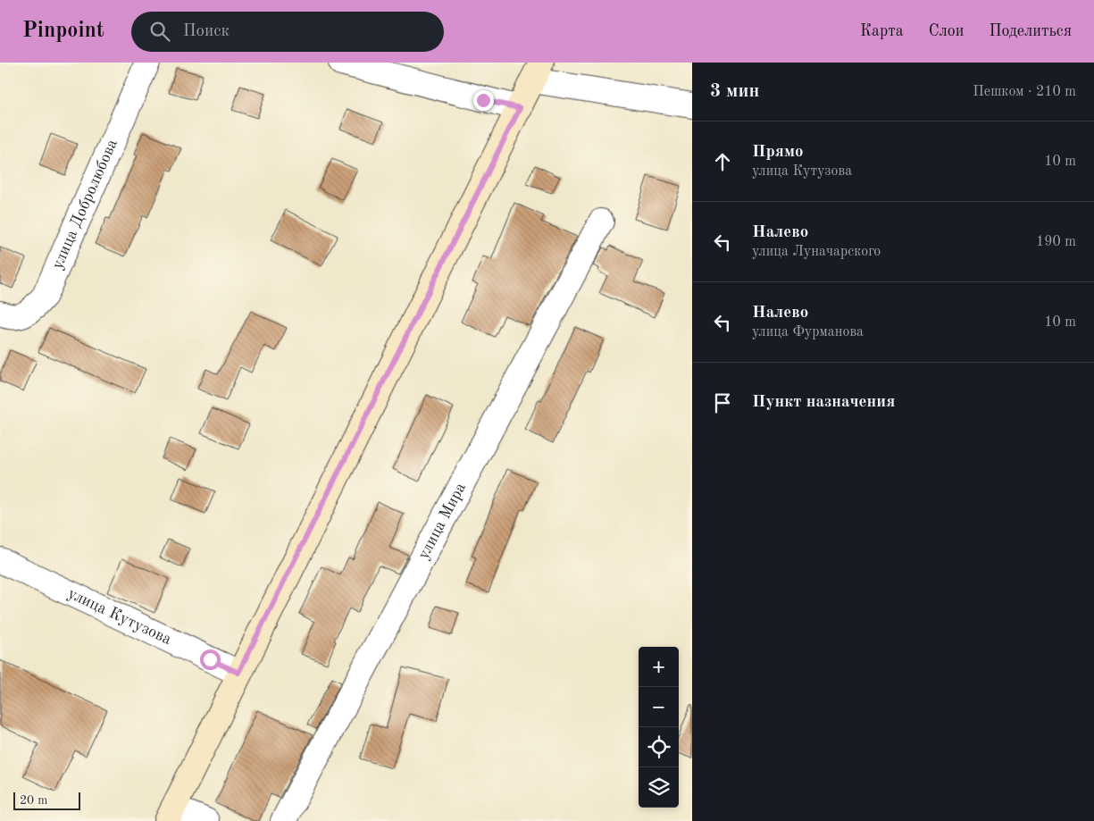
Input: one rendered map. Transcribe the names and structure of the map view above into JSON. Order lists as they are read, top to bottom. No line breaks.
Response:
{"streets":{"street":["улица Добролюбова","улица Мира","улица Кутузова"]},"scale_bar":"20 m","page":{"header":"Pinpoint","search":"Поиск","nav":["Карта","Слои","Поделиться"],"heading":["3 мин","Пешком · 210 m"],"list":[["Прямо","улица Кутузова","10 m"],["Налево","улица Луначарского","190 m"],["Налево","улица Фурманова","10 m"],"Пункт назначения"],"map_buttons":["+","−"],"scale":"20 m"}}
